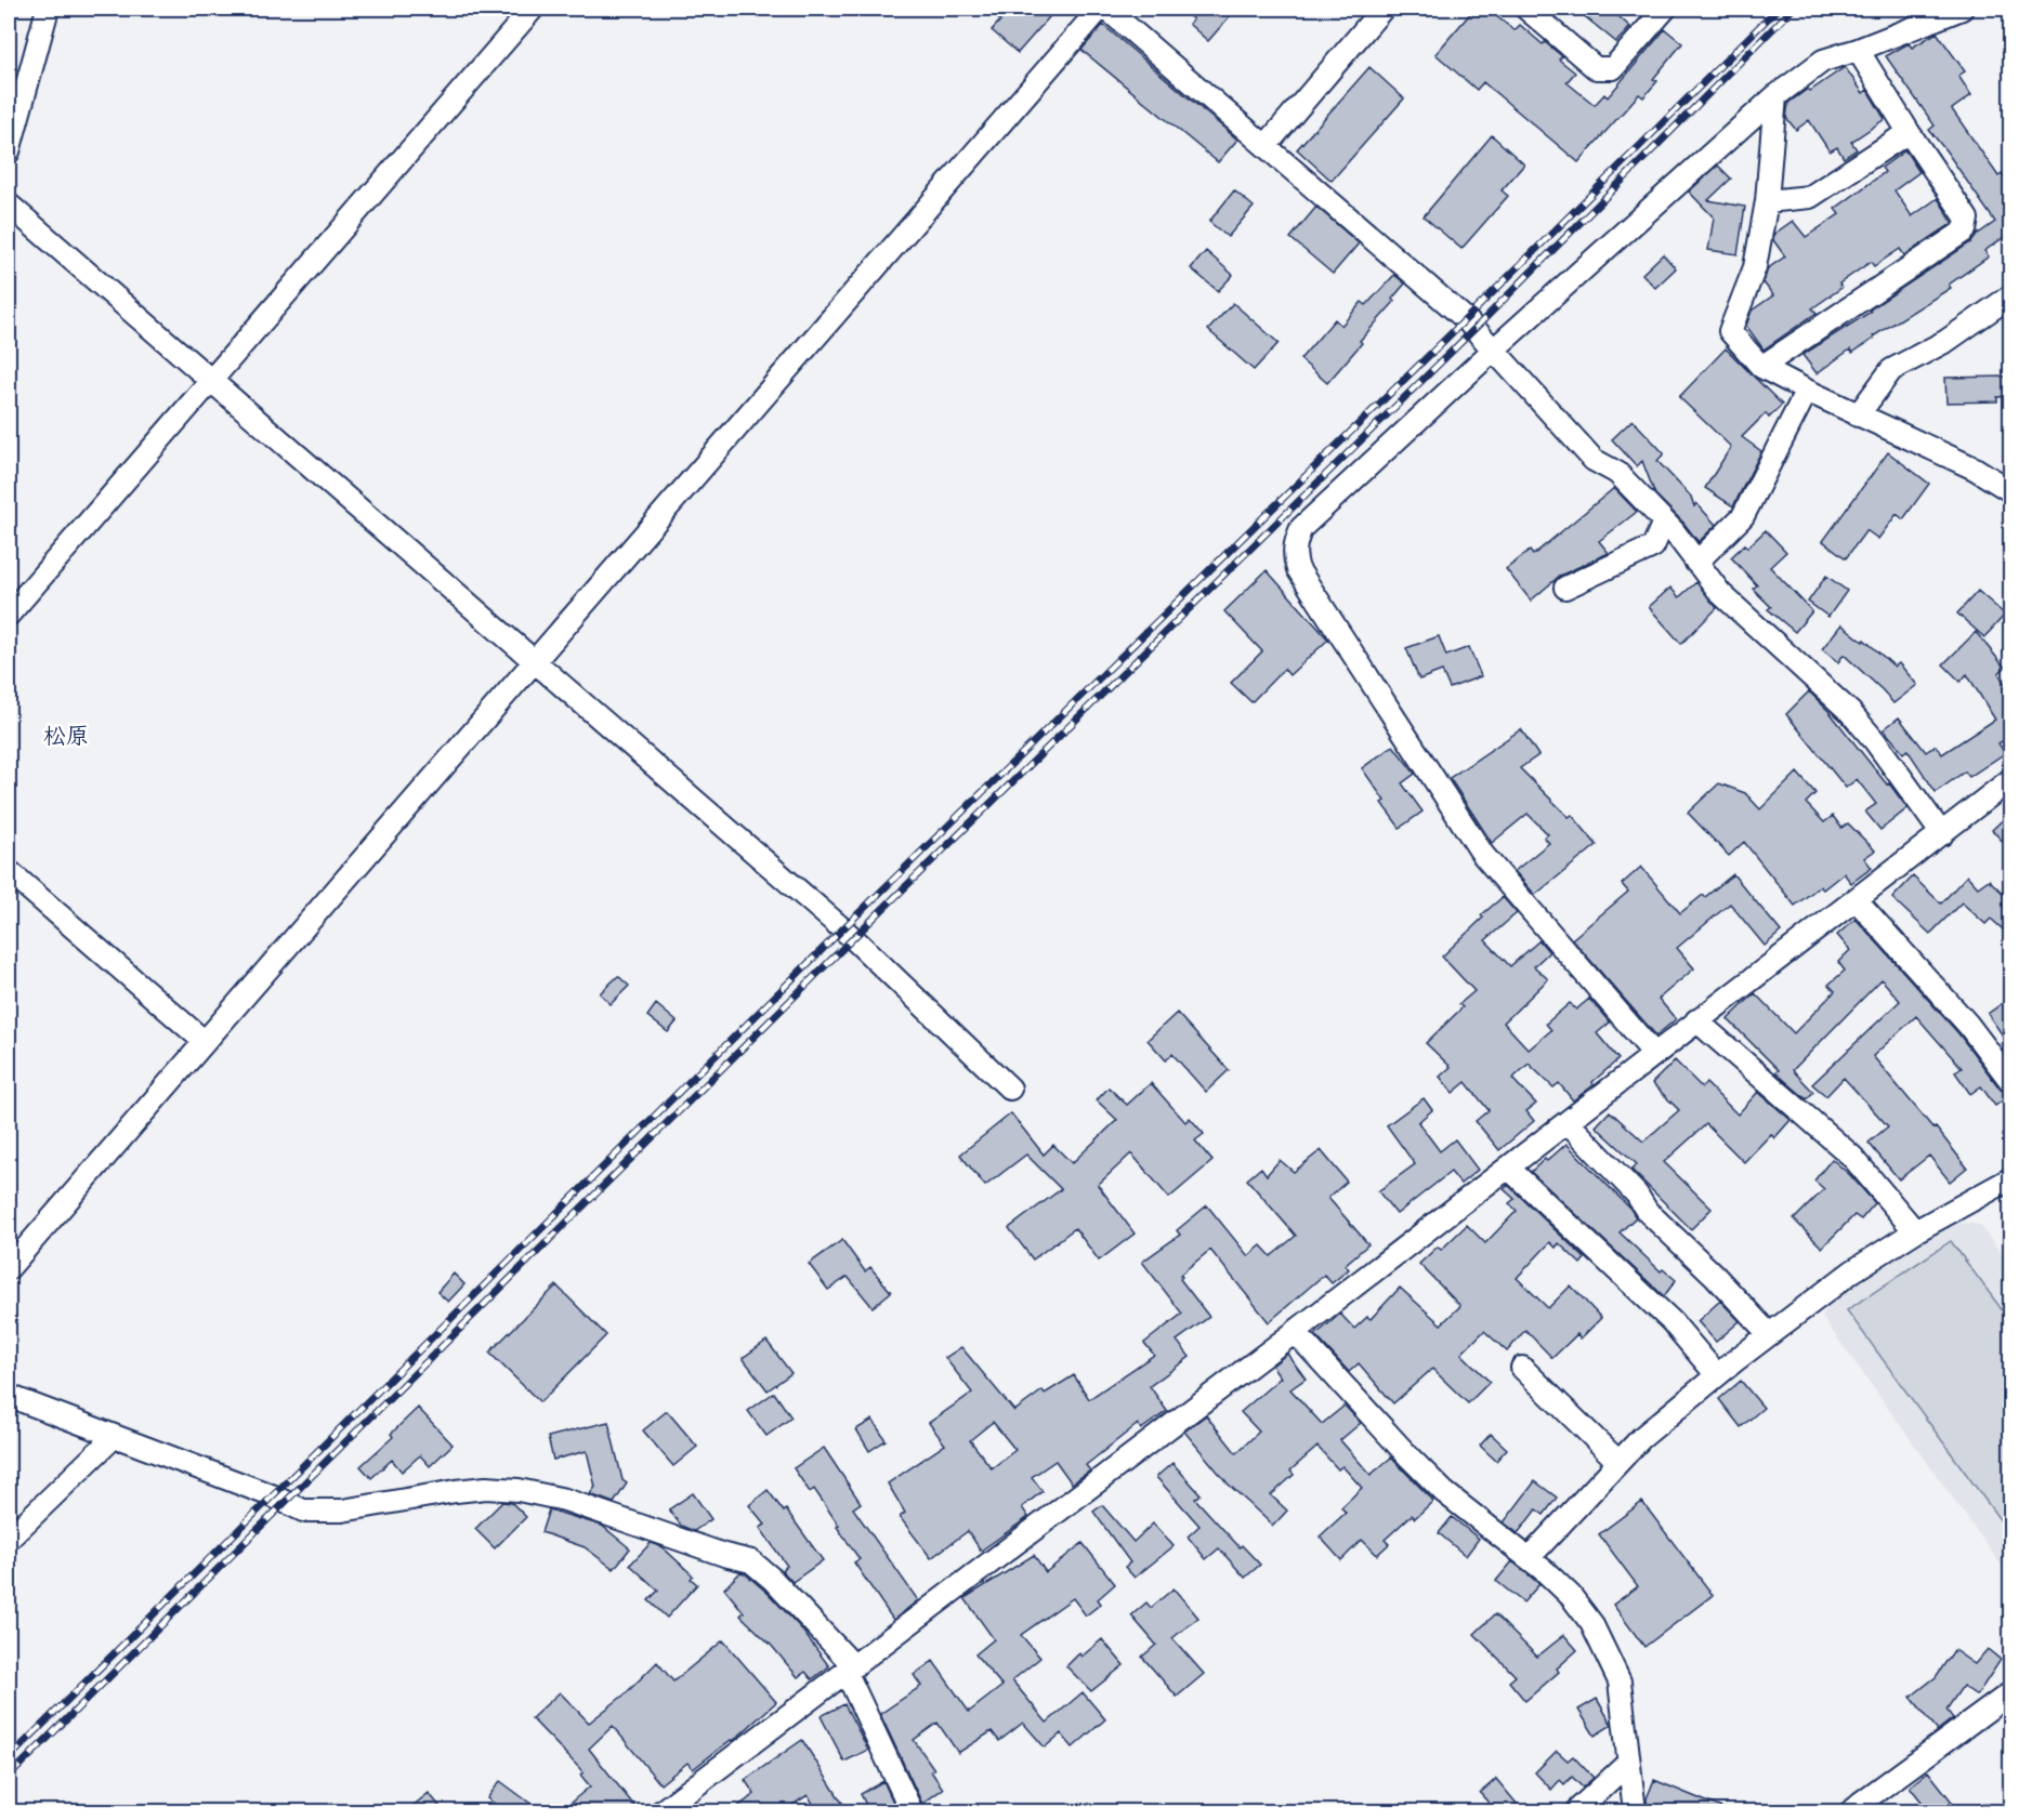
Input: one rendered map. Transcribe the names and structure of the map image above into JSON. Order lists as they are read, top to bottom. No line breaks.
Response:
{"districts":["松原"]}
